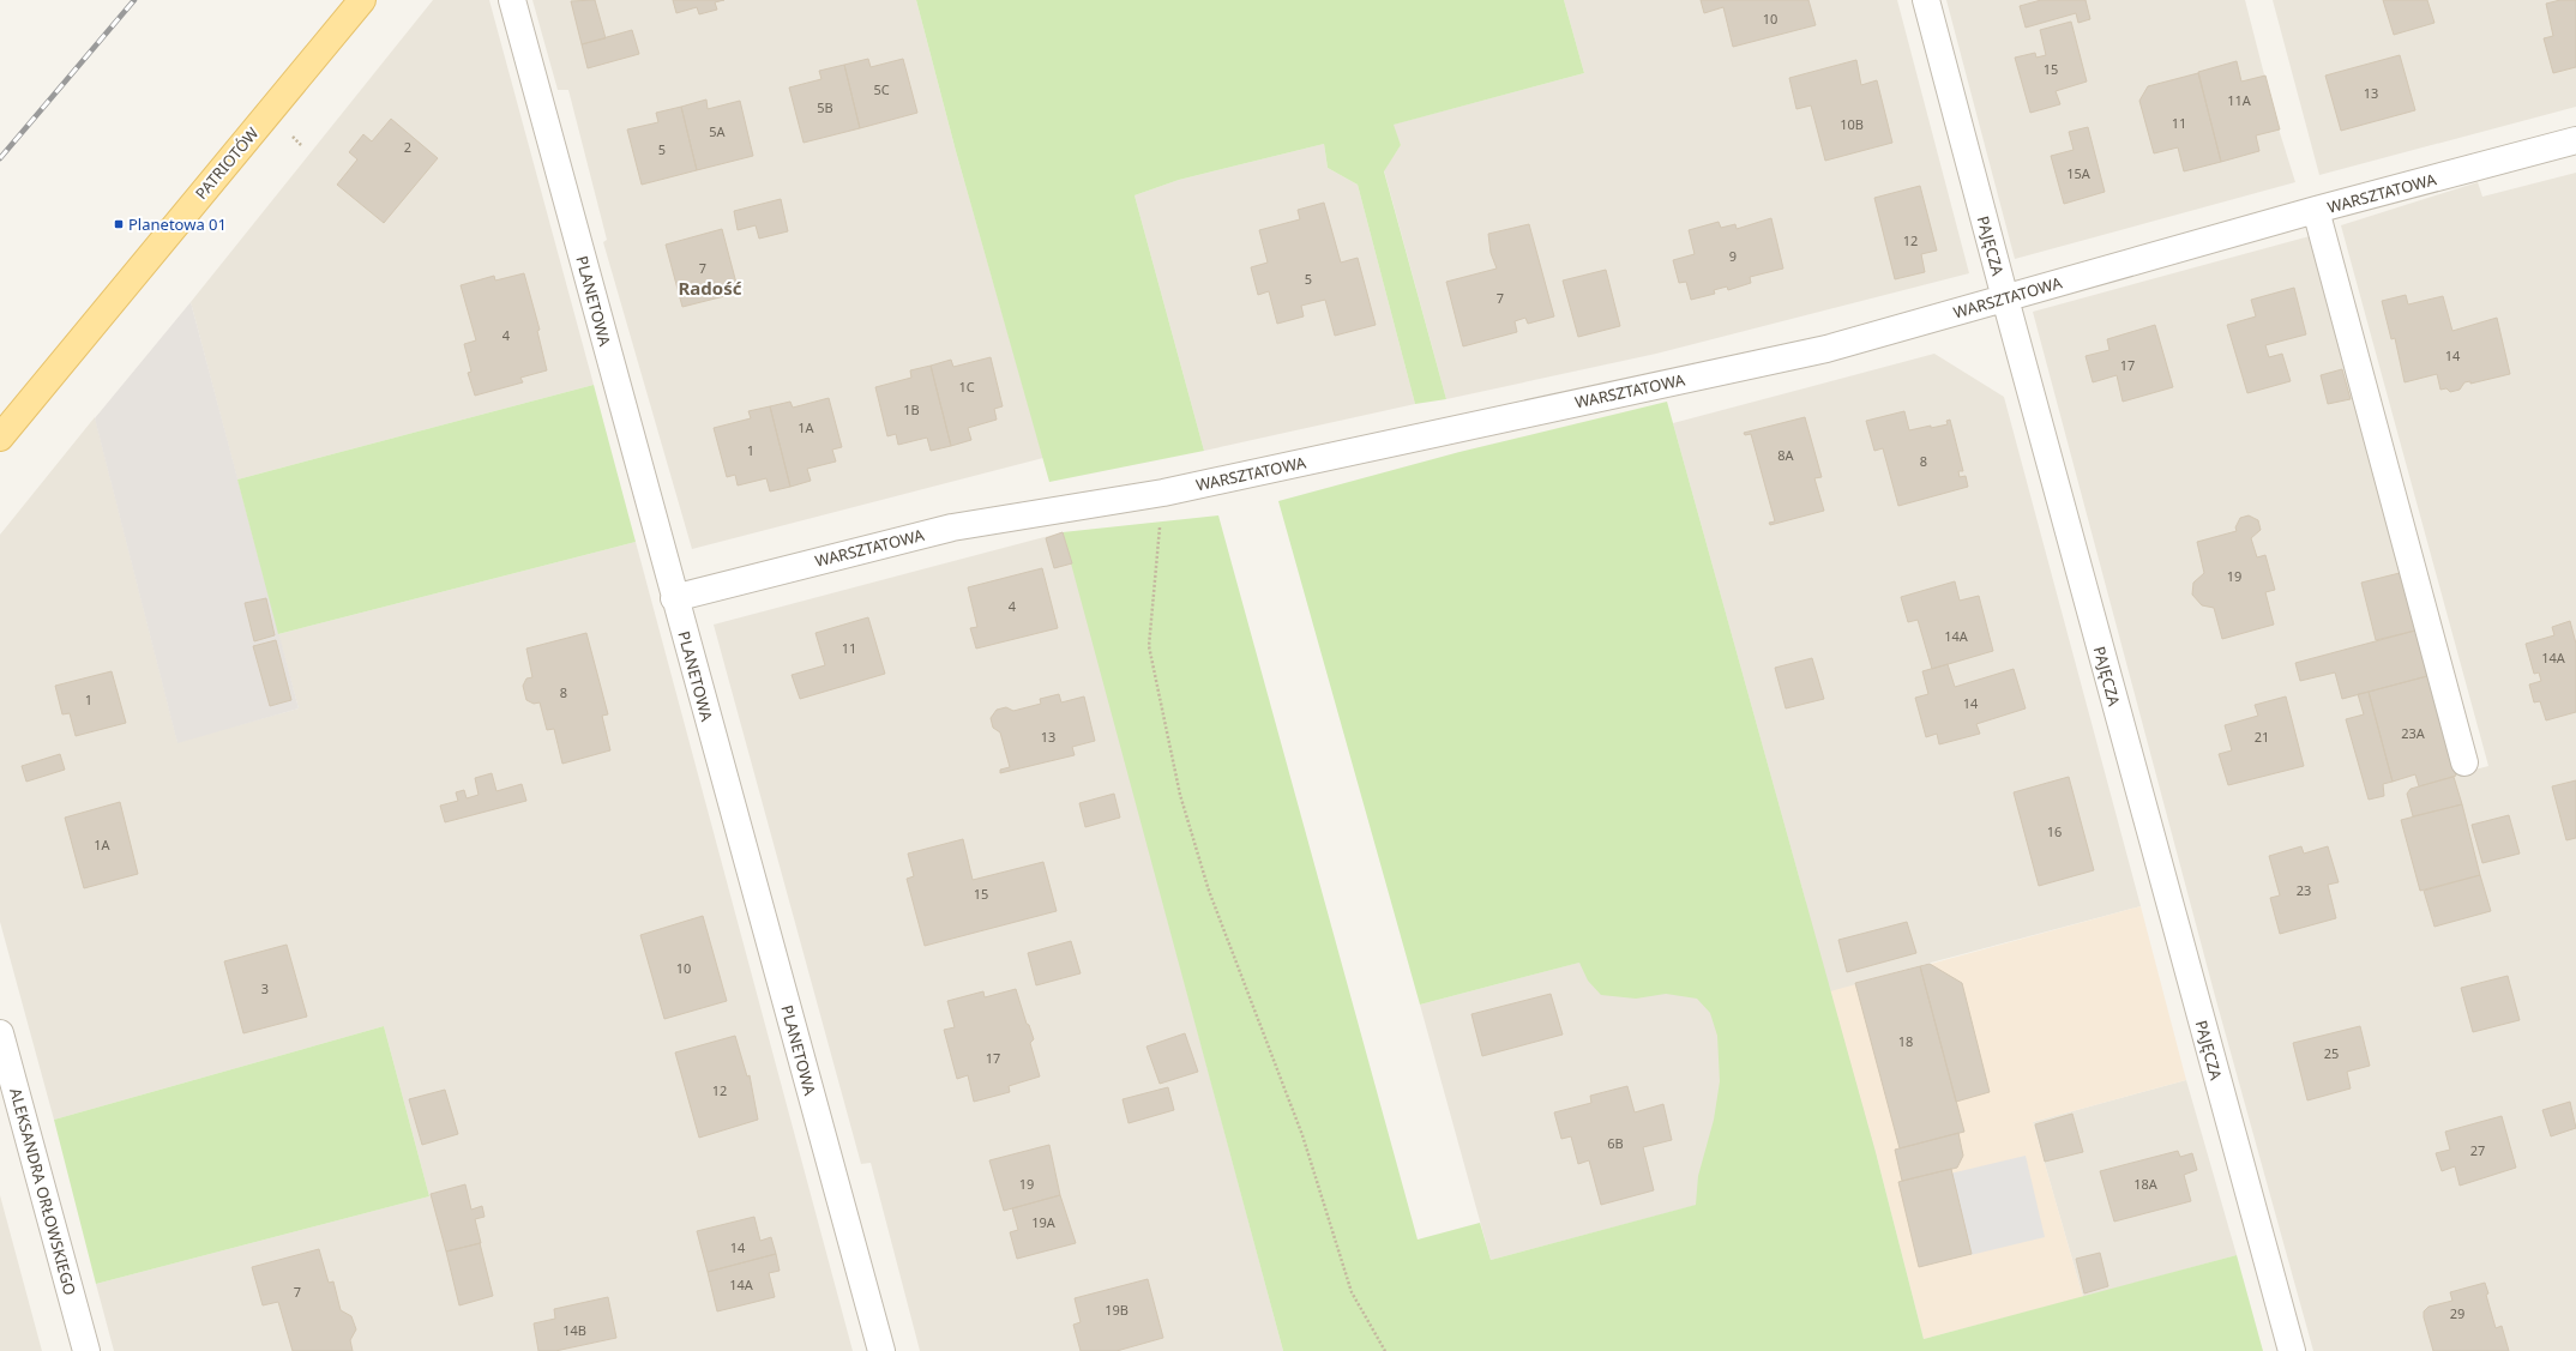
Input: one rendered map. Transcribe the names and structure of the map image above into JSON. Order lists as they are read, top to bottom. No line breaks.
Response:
{"streets":{"main road":["PATRIOTÓW"],"street":["WARSZTATOWA","PAJĘCZA","PLANETOWA","ALEKSANDRA ORŁOWSKIEGO"]},"crossings":[["WARSZTATOWA","PAJĘCZA"],["WARSZTATOWA","PLANETOWA"]],"districts":["Radość"],"places":{"transit":["Planetowa 01"]},"house_numbers":["10","15","5C","13","11A","5B","11","10B","5A","2","5","15A","12","9","7","5","7","4","14","17","1C","1B","1A","1","8A","8","19","4","14A","11","14A","8","1","14","23A","13","21","16","1A","23","15","10","3","18","25","17","12","6B","27","19","18A","19A","14","14A","7","19B","29","14B"]}
